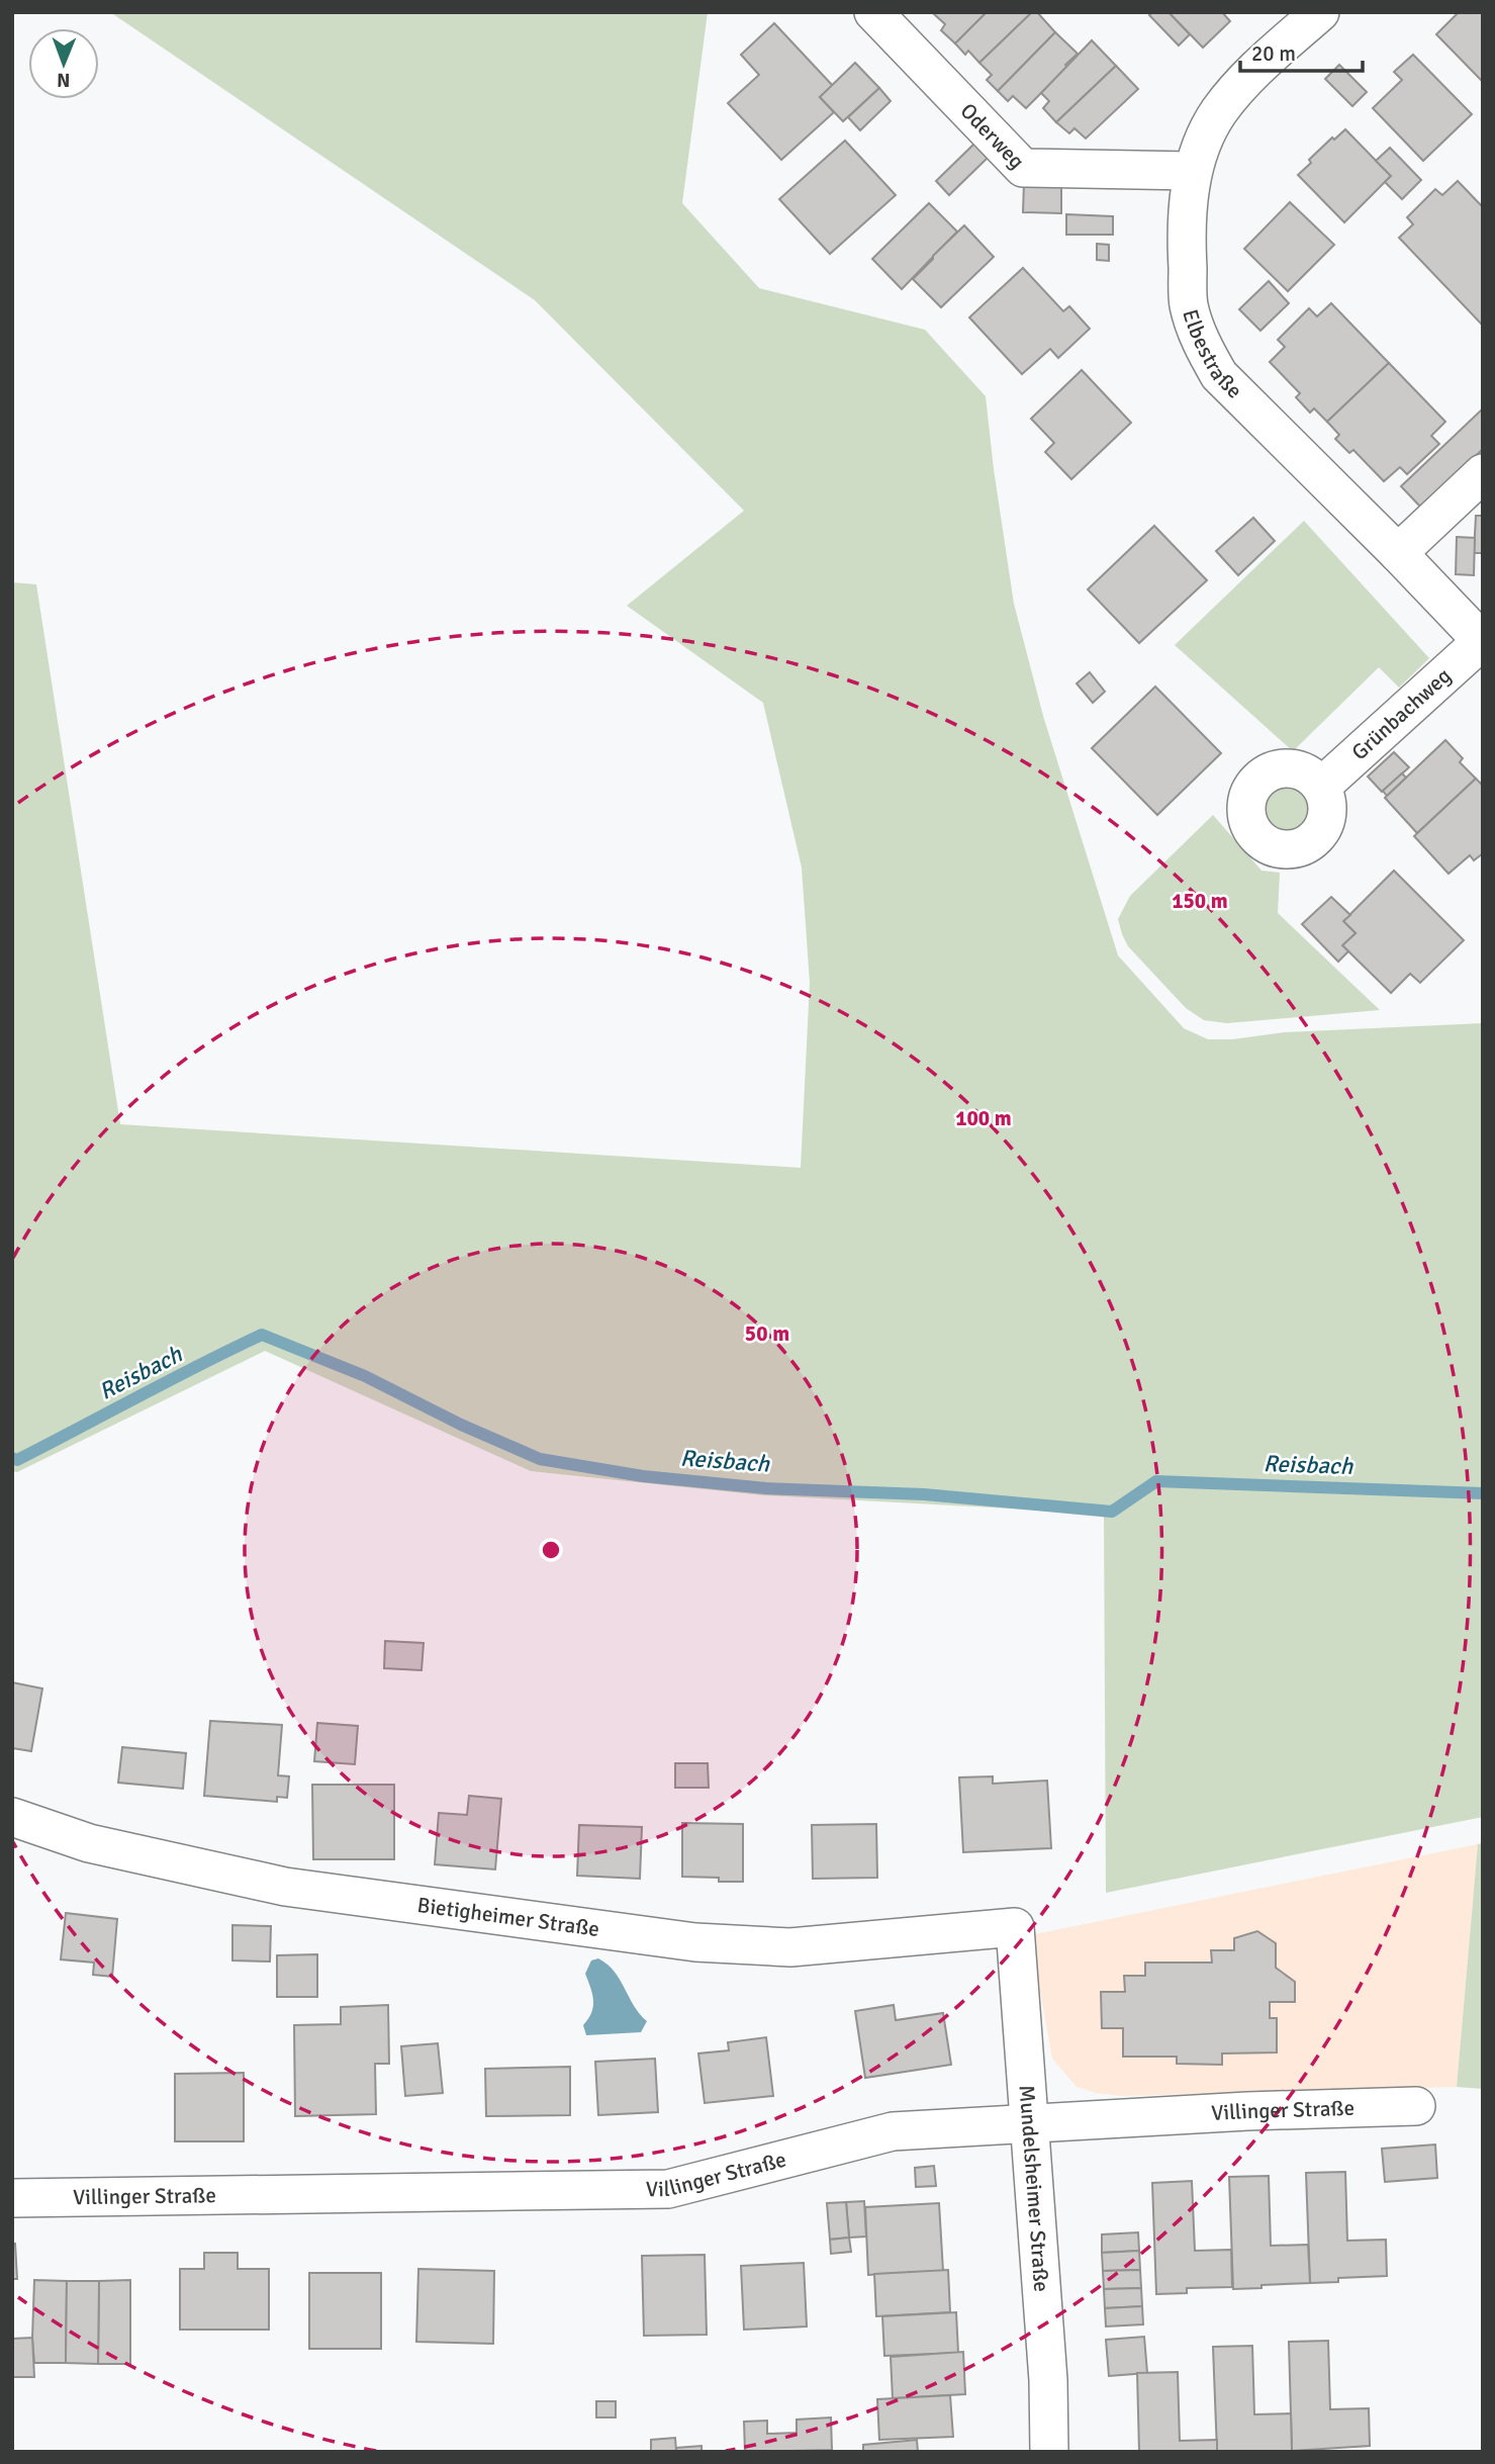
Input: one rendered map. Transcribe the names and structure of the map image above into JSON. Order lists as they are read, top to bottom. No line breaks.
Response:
{"streets":{"street":["Oderweg","Elbestraße","Grünbachweg","Bietigheimer Straße","Villinger Straße","Mundelsheimer Straße"]},"crossings":[["Oderweg","Elbestraße"],["Elbestraße","Grünbachweg"],["Bietigheimer Straße","Mundelsheimer Straße"],["Villinger Straße","Mundelsheimer Straße"]],"water":["Reisbach"],"scale_bar":"20 m","north":"bottom","rings":["150 m","100 m","50 m"]}
